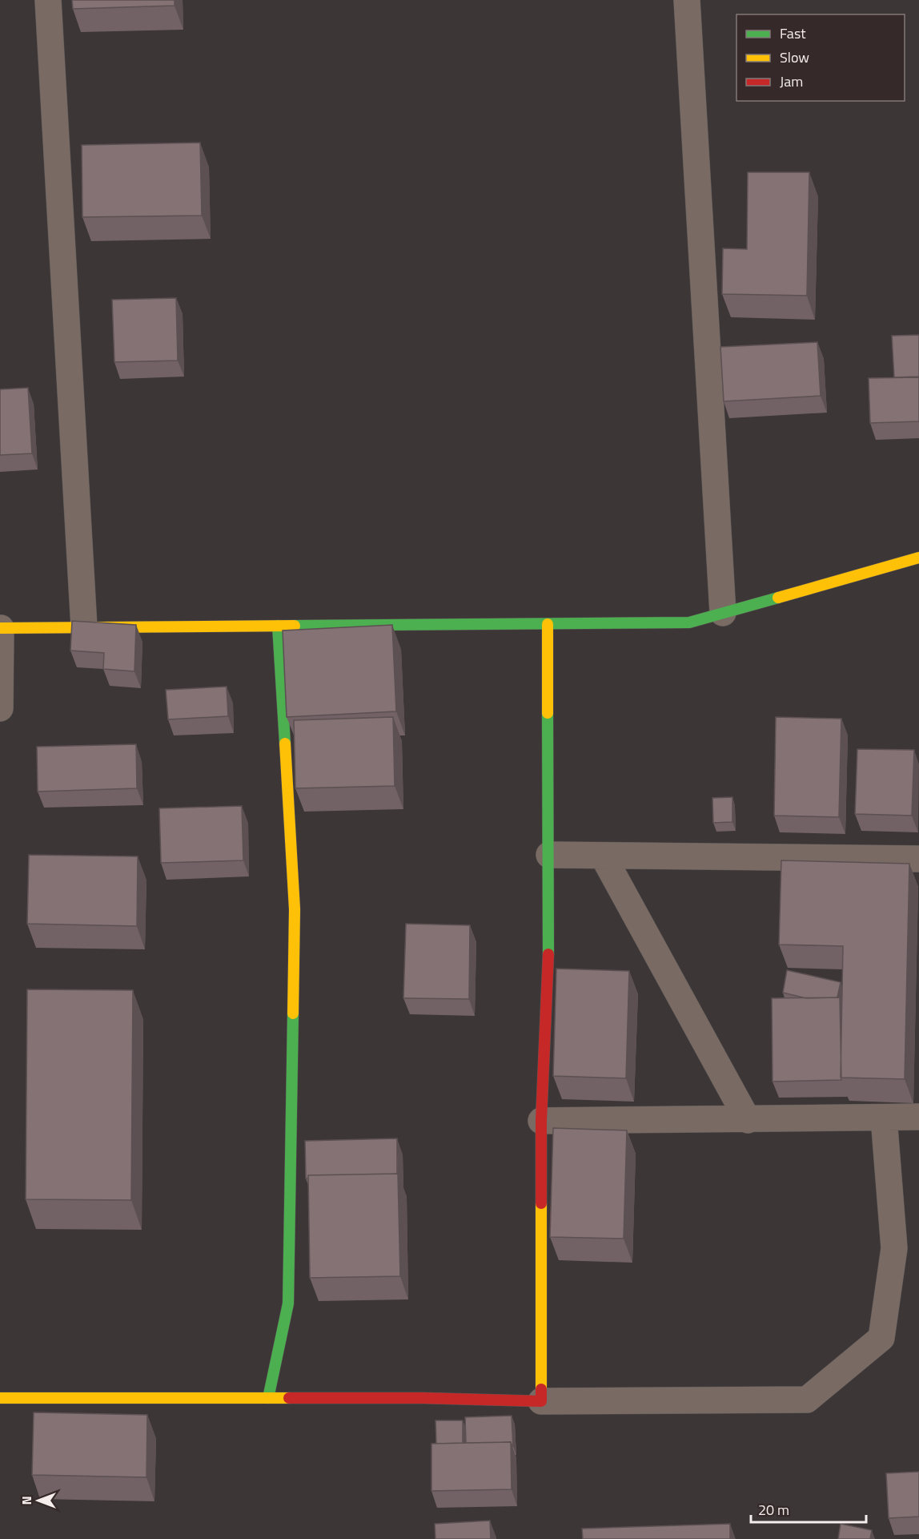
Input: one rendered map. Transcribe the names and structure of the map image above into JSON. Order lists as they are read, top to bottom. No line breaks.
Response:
{"legend":["Fast","Slow","Jam"],"scale_bar":"20 m","north":"left"}
